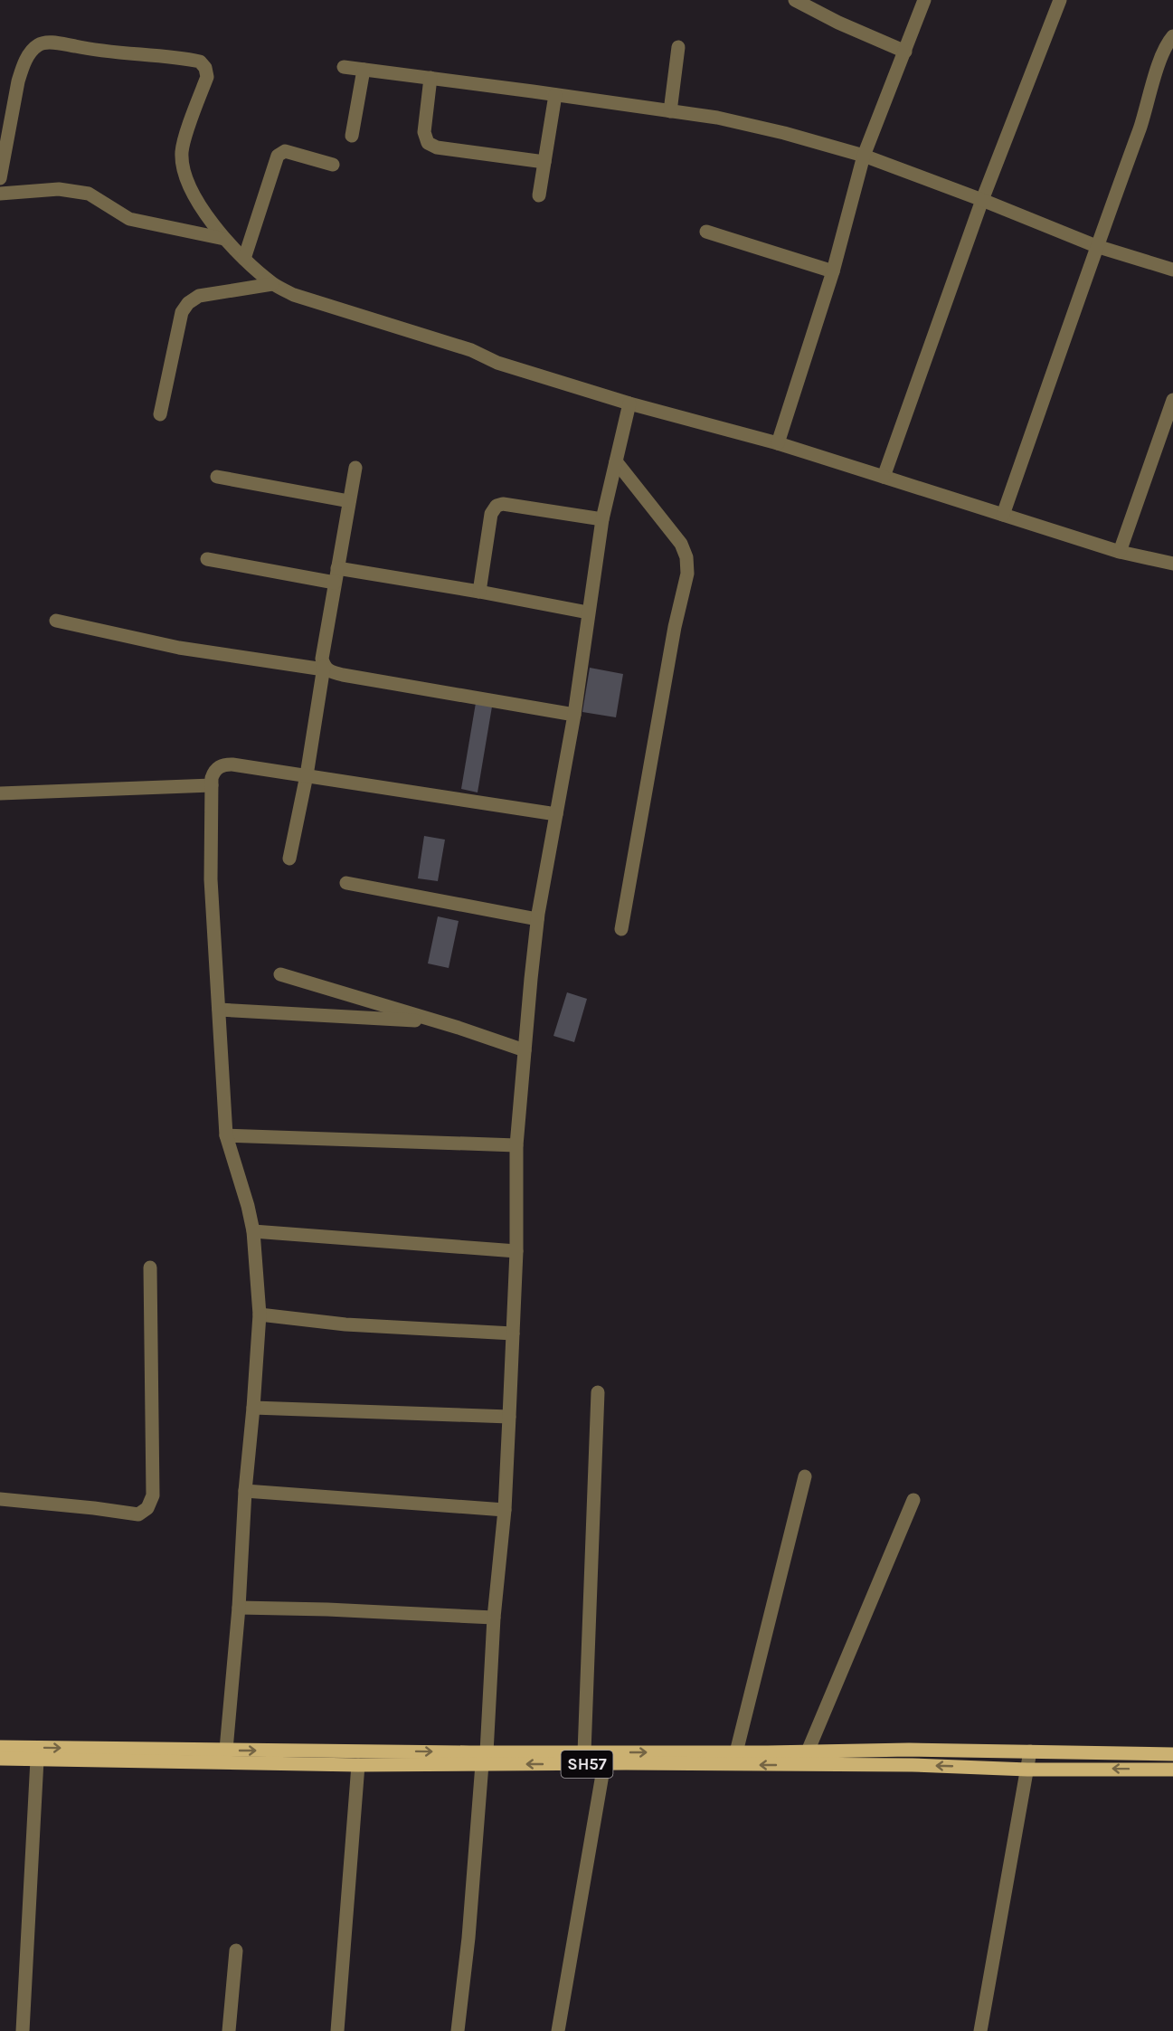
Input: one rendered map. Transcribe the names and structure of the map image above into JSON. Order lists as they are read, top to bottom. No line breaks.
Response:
{"streets":{"main road":["SH57"]}}
